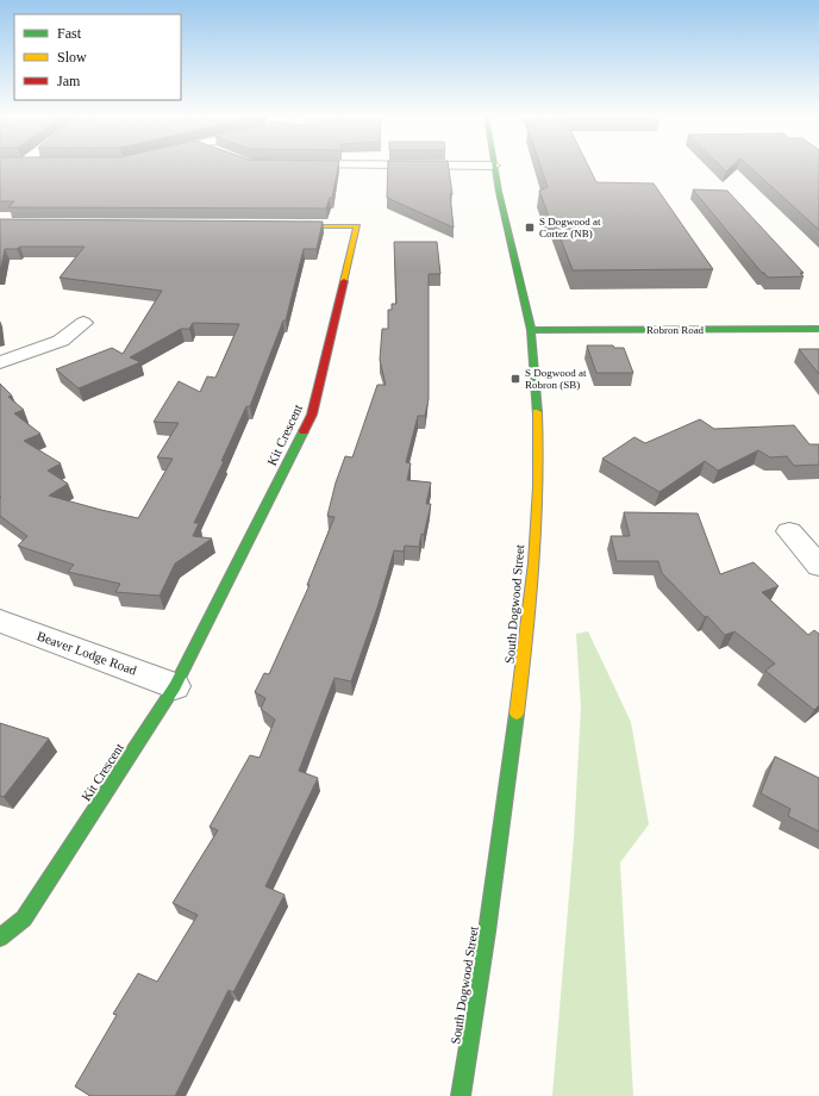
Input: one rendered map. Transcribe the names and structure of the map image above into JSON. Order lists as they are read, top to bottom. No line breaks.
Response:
{"streets":{"main road":["Robron Road","Kit Crescent","South Dogwood Street"],"street":["Beaver Lodge Road"]},"crossings":[["Robron Road","South Dogwood Street"],["Kit Crescent","Beaver Lodge Road"]],"places":{"transit":["S Dogwood at Cortez (NB)","S Dogwood at Robron (SB)"]},"legend":["Fast","Slow","Jam"]}
